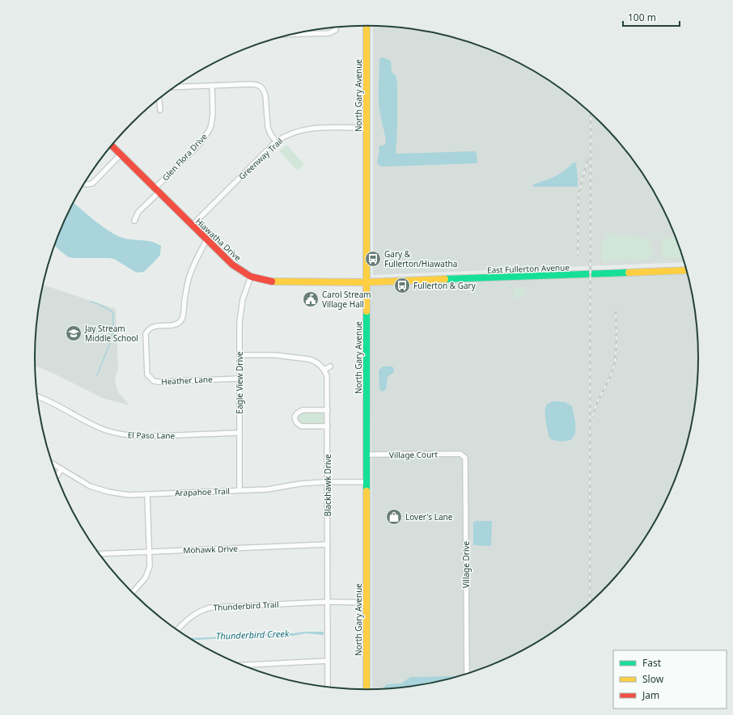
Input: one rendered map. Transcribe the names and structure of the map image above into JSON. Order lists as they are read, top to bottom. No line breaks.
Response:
{"streets":{"street":["North Gary Avenue","Glen Flora Drive","Greenway Trail","Hiawatha Drive","East Fullerton Avenue","Heather Lane","Eagle View Drive","El Paso Lane","Village Court","Blackhawk Drive","Arapahoe Trail","Mohawk Drive","Village Drive","Thunderbird Trail"]},"crossings":[["North Gary Avenue","Greenway Trail"],["North Gary Avenue","Hiawatha Drive"],["North Gary Avenue","East Fullerton Avenue"],["North Gary Avenue","Village Court"],["North Gary Avenue","Arapahoe Trail"],["North Gary Avenue","Thunderbird Trail"],["Glen Flora Drive","Hiawatha Drive"],["Greenway Trail","Hiawatha Drive"],["Hiawatha Drive","East Fullerton Avenue"],["Hiawatha Drive","Eagle View Drive"],["Heather Lane","Eagle View Drive"],["Eagle View Drive","El Paso Lane"],["Eagle View Drive","Arapahoe Trail"],["Village Court","Village Drive"],["Blackhawk Drive","Arapahoe Trail"],["Blackhawk Drive","Mohawk Drive"],["Blackhawk Drive","Thunderbird Trail"]],"water":["Thunderbird Creek"],"places":{"bus stop":["Gary & Fullerton/Hiawatha","Fullerton & Gary"],"public building":["Carol Stream Village Hall"],"school or university":["Jay Stream Middle School"],"shop":["Lover's Lane"]},"legend":["Fast","Slow","Jam"],"scale_bar":"100 m"}
